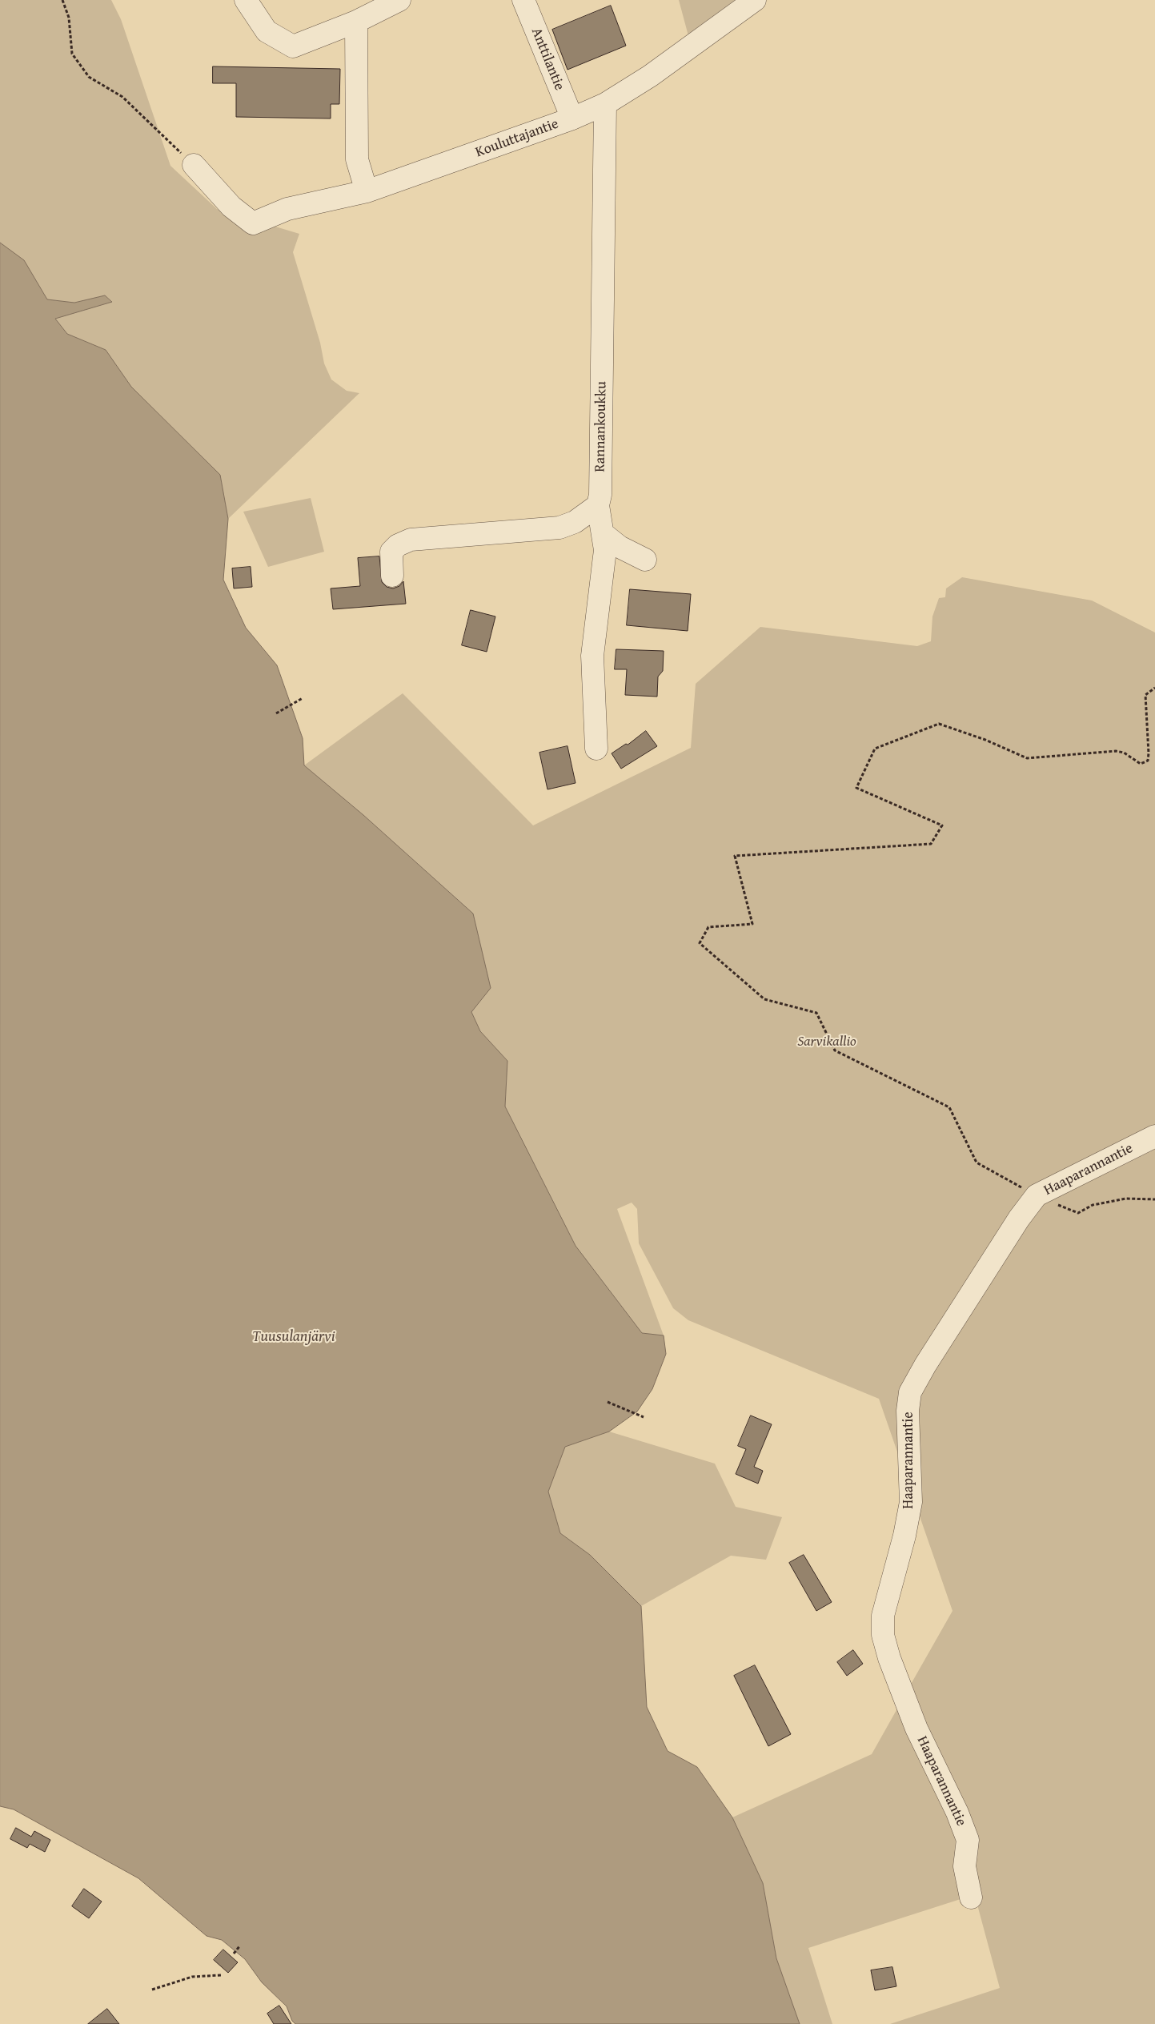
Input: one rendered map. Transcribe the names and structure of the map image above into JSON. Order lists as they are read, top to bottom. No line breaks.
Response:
{"streets":{"street":["Anttilantie","Kouluttajantie","Rannankoukku","Haaparannantie"]},"crossings":[["Anttilantie","Kouluttajantie"],["Kouluttajantie","Rannankoukku"]],"water":["Tuusulanjärvi"],"parks":["Sarvikallio"]}
